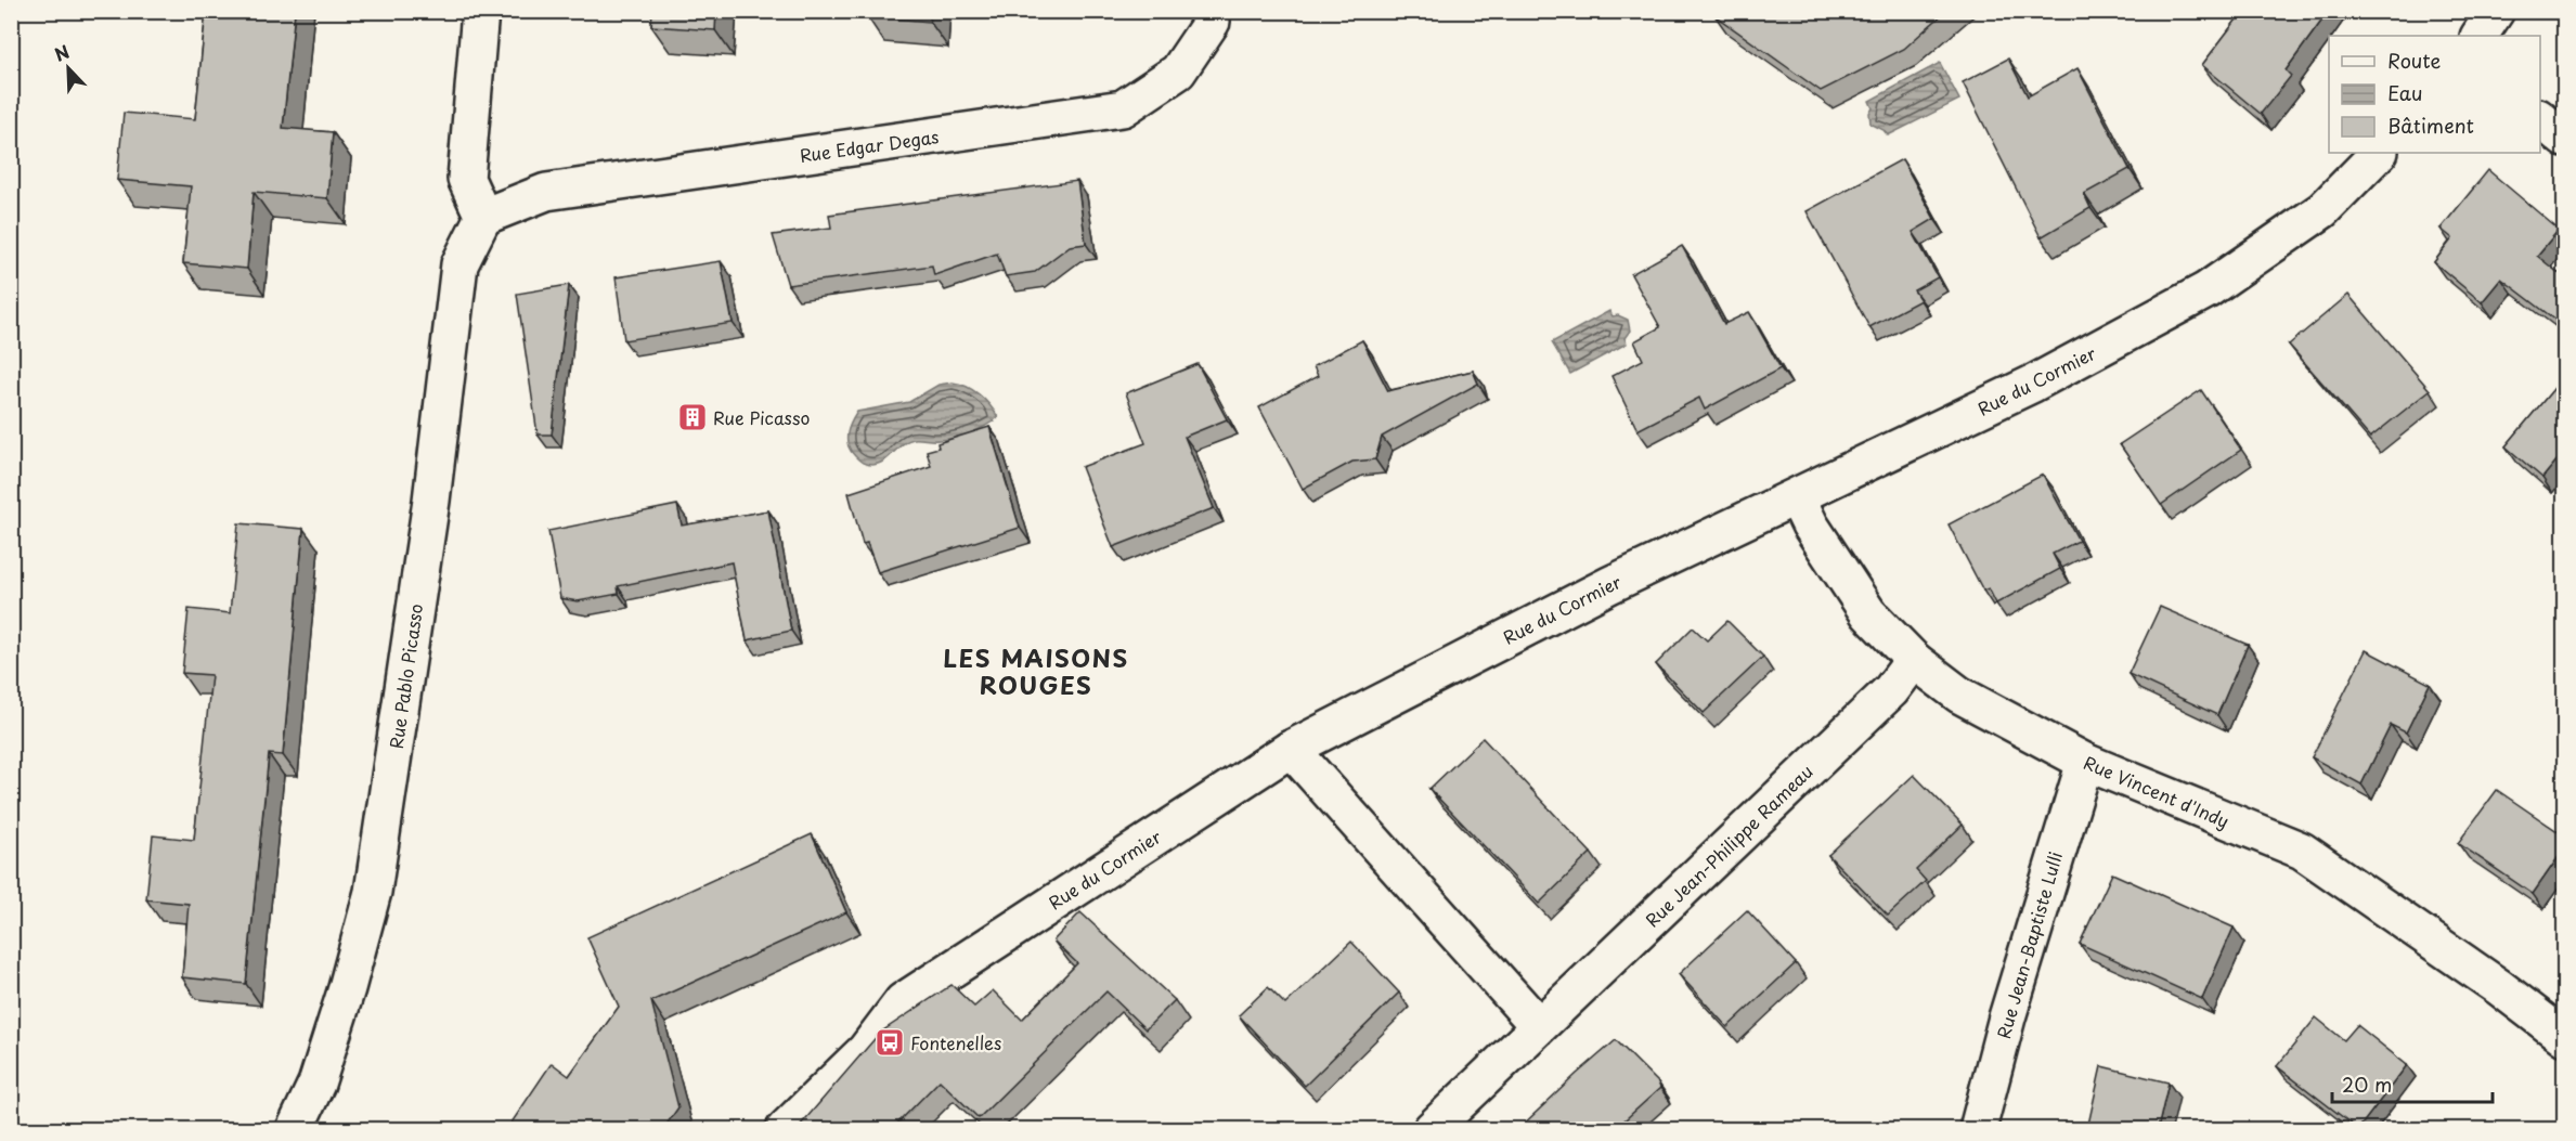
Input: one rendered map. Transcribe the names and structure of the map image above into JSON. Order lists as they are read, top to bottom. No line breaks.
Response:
{"streets":{"street":["Rue Edgar Degas","Rue du Cormier","Rue Pablo Picasso","Rue Vincent d'Indy","Rue Jean-Philippe Rameau","Rue Jean-Baptiste Lulli"]},"crossings":[["Rue Edgar Degas","Rue Pablo Picasso"],["Rue du Cormier","Rue Vincent d'Indy"],["Rue Vincent d'Indy","Rue Jean-Philippe Rameau"],["Rue Vincent d'Indy","Rue Jean-Baptiste Lulli"]],"districts":["LES MAISONS ROUGES"],"places":{"building":["Rue Picasso"],"bus stop":["Fontenelles"]},"legend":["Route","Eau","Bâtiment"],"scale_bar":"20 m","north":"top left"}
